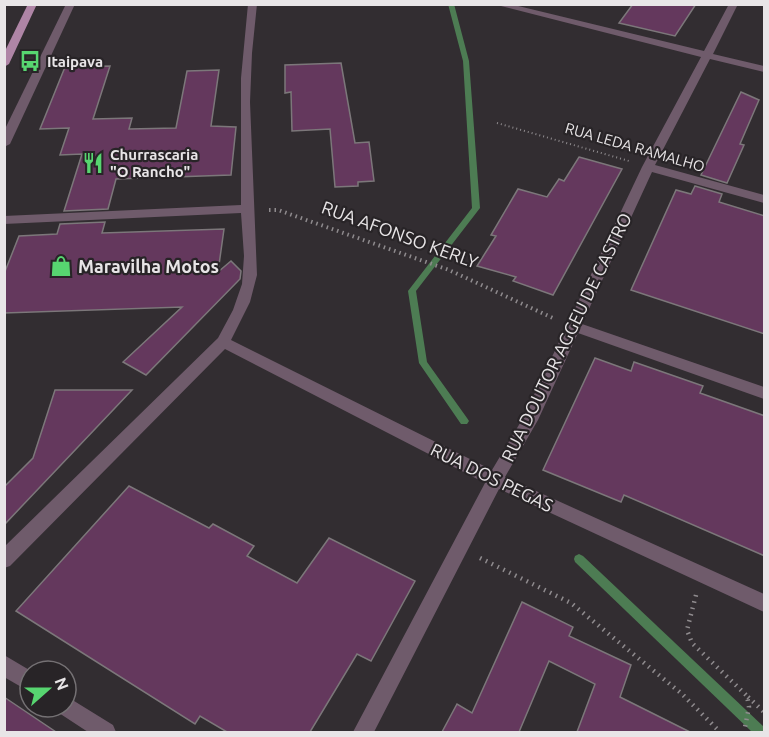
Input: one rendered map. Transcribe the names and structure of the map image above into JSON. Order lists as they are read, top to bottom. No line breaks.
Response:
{"streets":{"street":["RUA LEDA RAMALHO","RUA DOUTOR AGGEU DE CASTRO","RUA DOS PEGAS"],"path":["RUA AFONSO KERLY"]},"crossings":[["RUA LEDA RAMALHO","RUA DOUTOR AGGEU DE CASTRO"],["RUA AFONSO KERLY","RUA DOUTOR AGGEU DE CASTRO"],["RUA DOUTOR AGGEU DE CASTRO","RUA DOS PEGAS"]],"places":{"bus stop":["Itaipava"],"restaurant":["Churrascaria \"O Rancho\""],"shop":["Maravilha Motos"]},"north":"right"}
